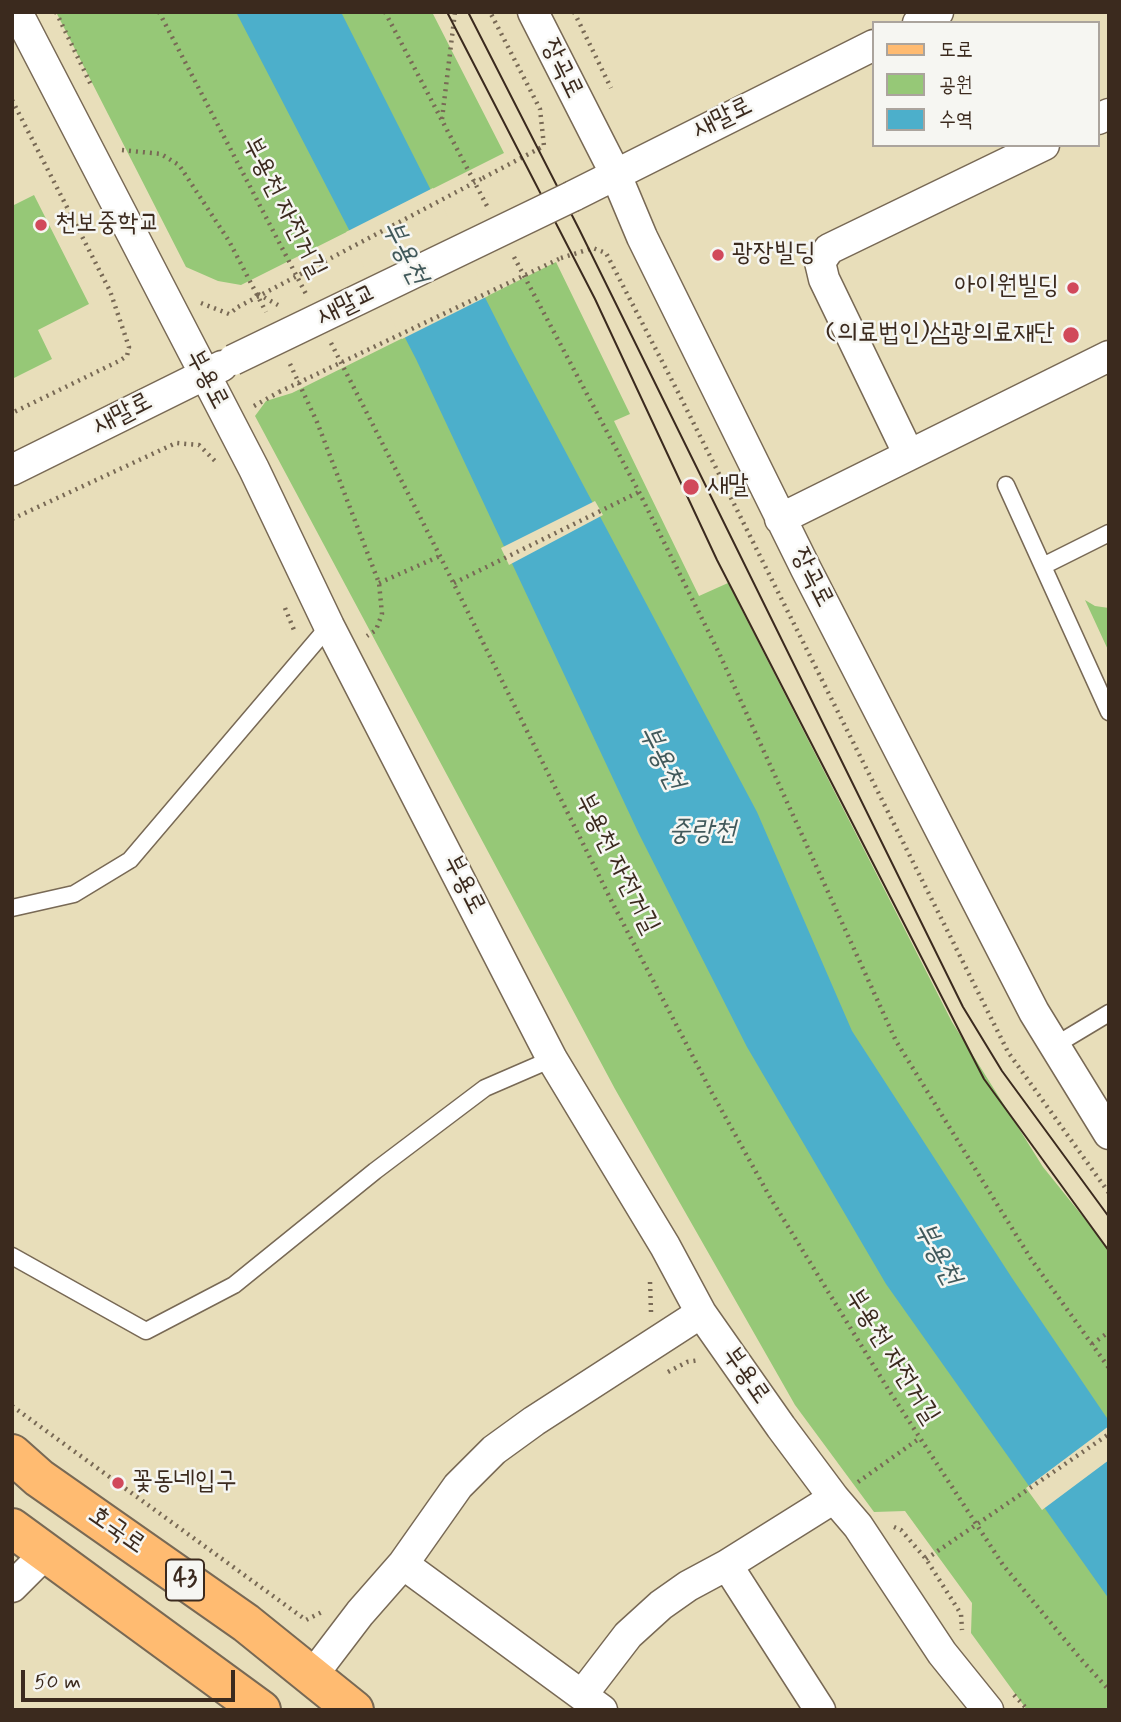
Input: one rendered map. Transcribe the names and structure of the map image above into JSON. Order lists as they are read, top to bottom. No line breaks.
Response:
{"streets":{"main road":["호국로","43"],"street":["장곡로","새말로","새말교","부용로"],"path":["부용천 자전거길"]},"crossings":[["장곡로","새말로"],["새말로","새말교"],["새말로","부용로"]],"water":["부용천","중랑천"],"places":["천보중학교","광장빌딩","아이원빌딩","(의료법인)삼광의료재단","새말","꽃동네입구"],"legend":["도로","공원","수역"],"scale_bar":"50 m"}
